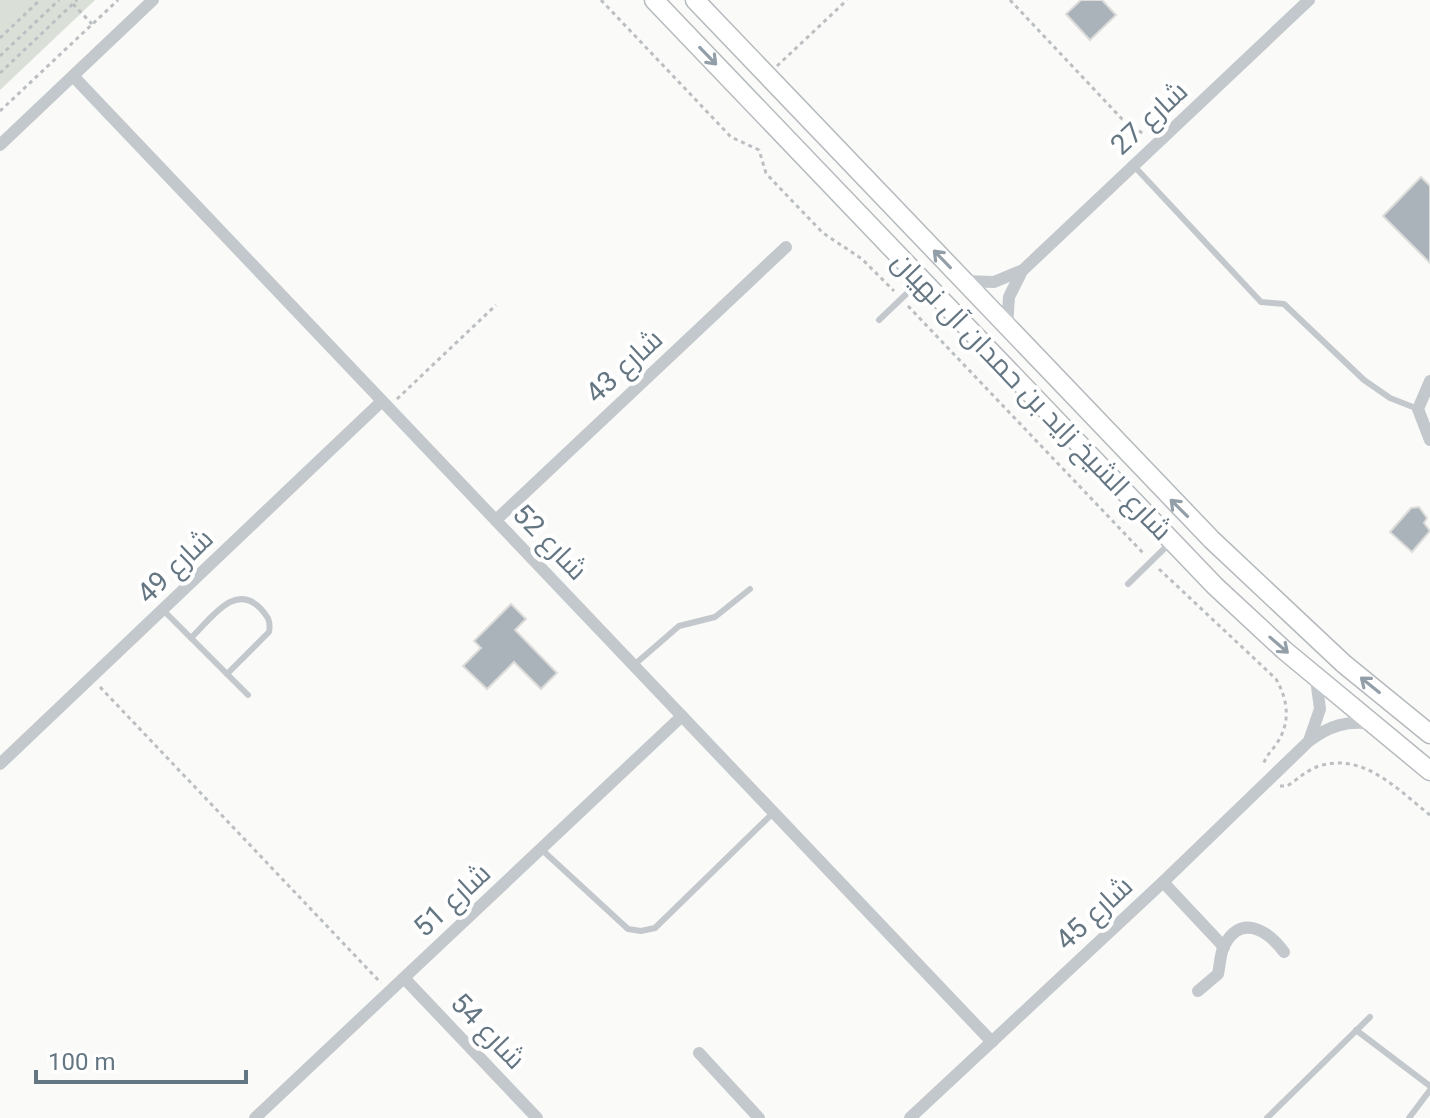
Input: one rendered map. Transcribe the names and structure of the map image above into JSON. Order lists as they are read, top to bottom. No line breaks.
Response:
{"streets":{"main road":["شارع الشيخ زايد بن حمدان آل نهيان"],"street":["شارع 27","شارع 43","شارع 52","شارع 49","شارع 51","شارع 45","شارع 54"]},"crossings":[["شارع 27","شارع الشيخ زايد بن حمدان آل نهيان"],["شارع 43","شارع 52"],["شارع الشيخ زايد بن حمدان آل نهيان","شارع 45"],["شارع 52","شارع 49"],["شارع 52","شارع 51"],["شارع 52","شارع 45"],["شارع 51","شارع 54"]],"scale_bar":"100 m"}
